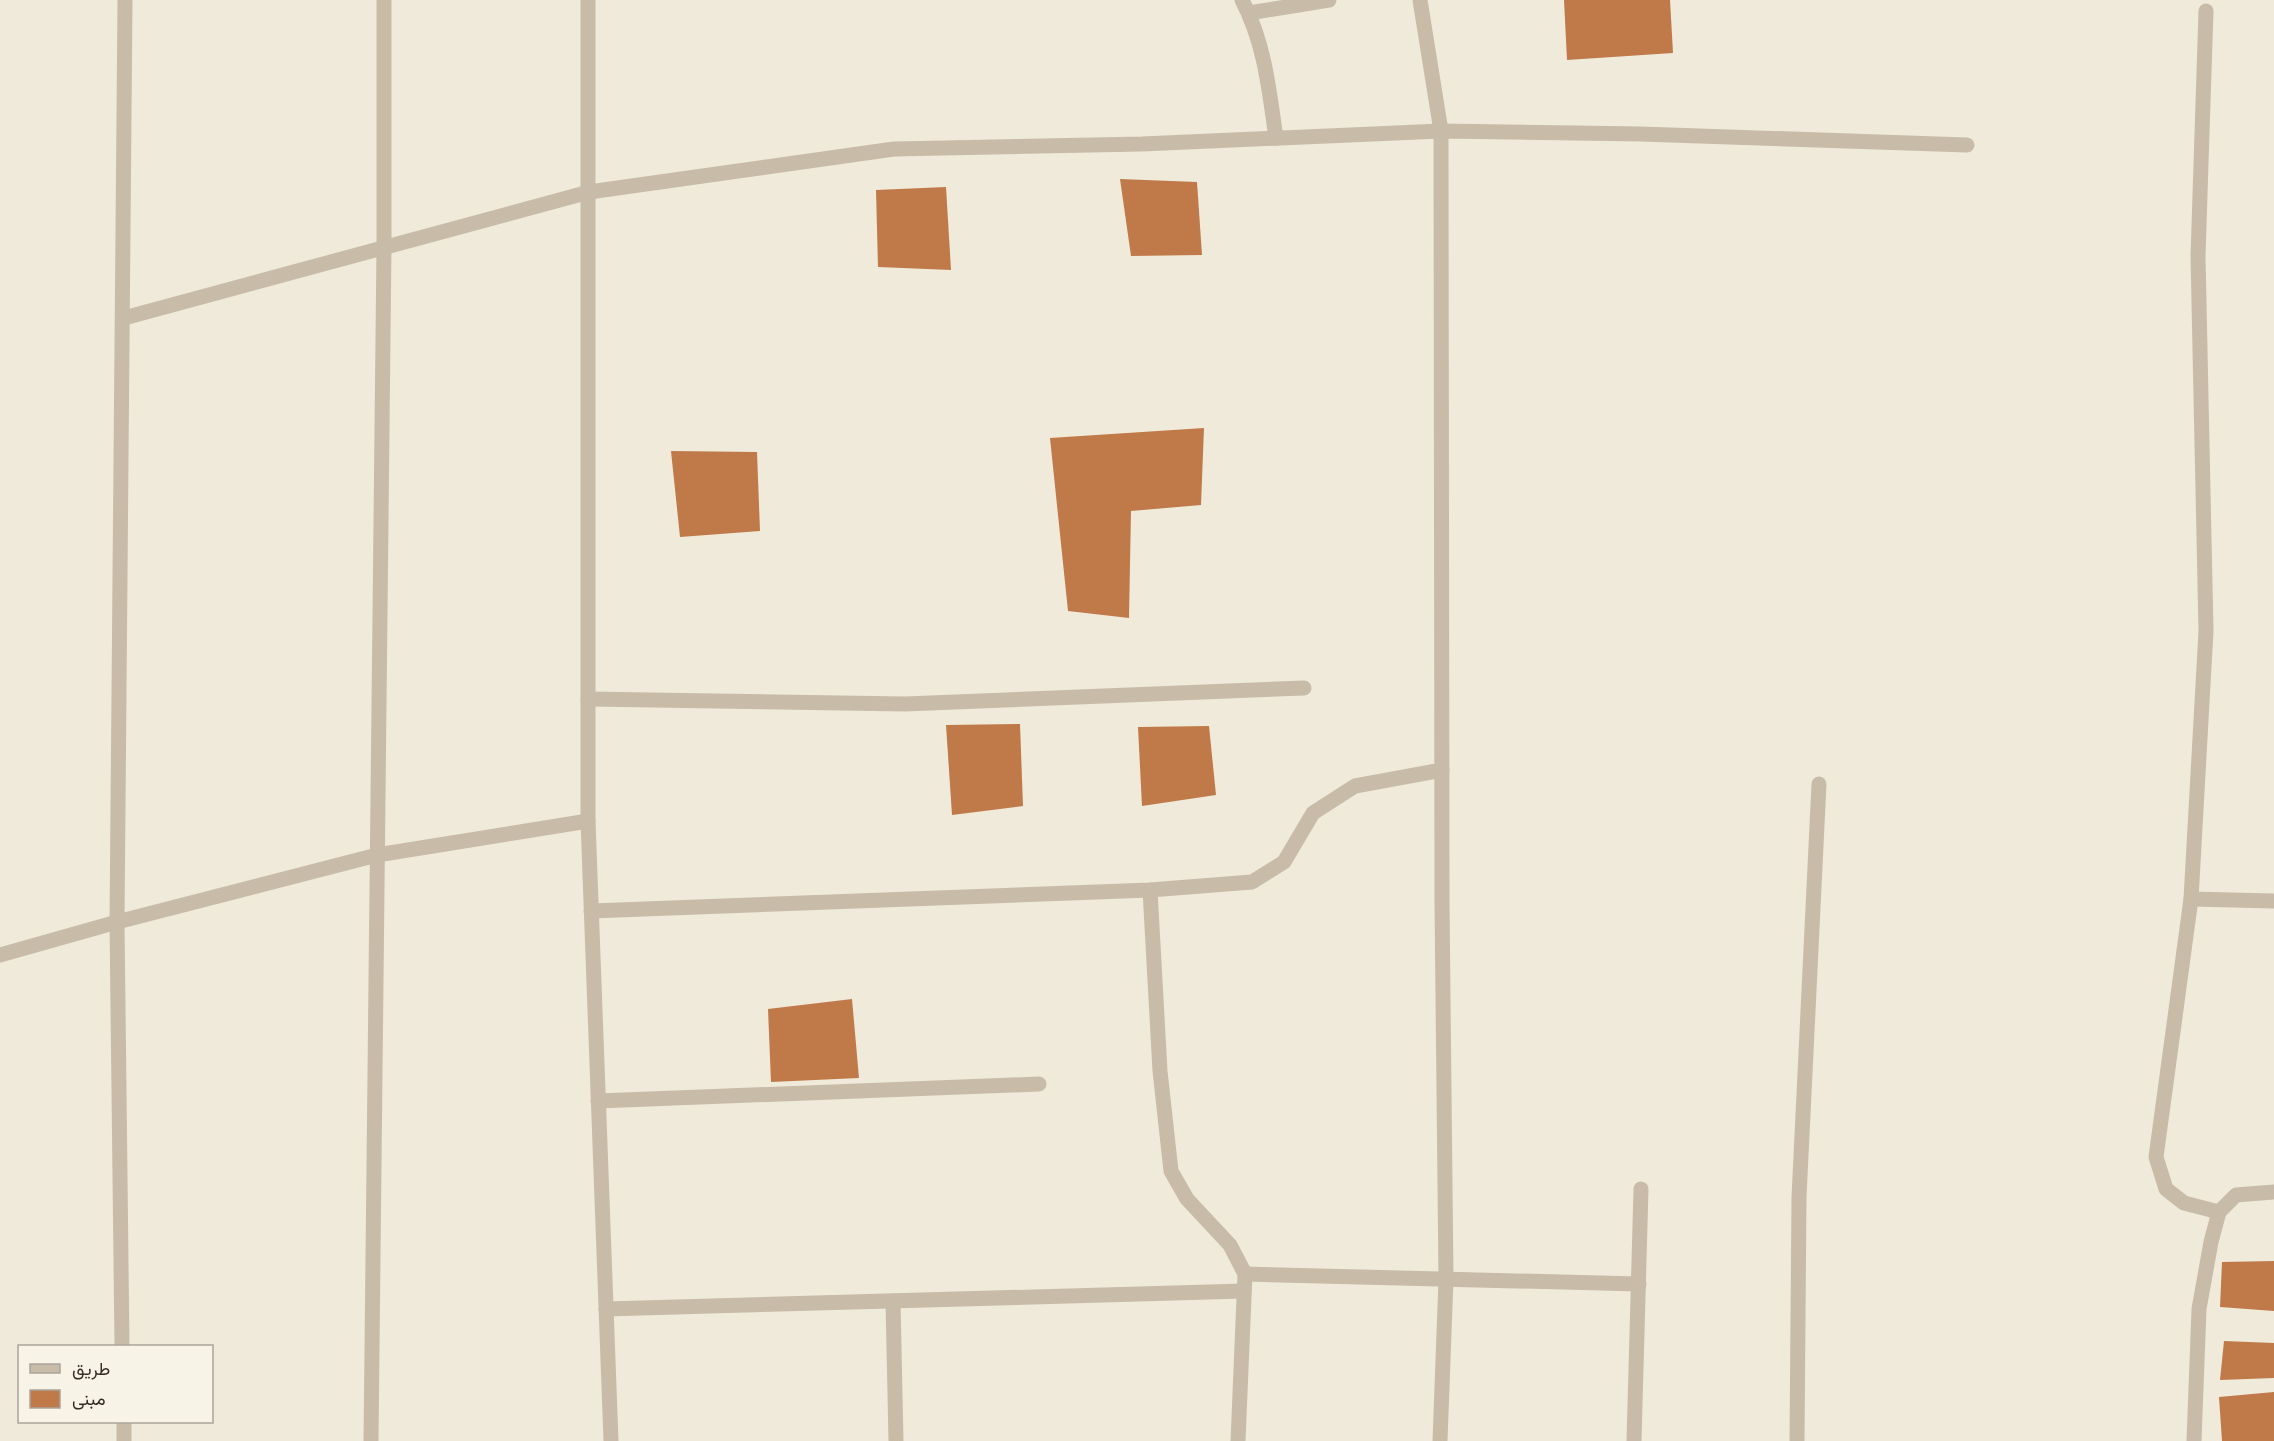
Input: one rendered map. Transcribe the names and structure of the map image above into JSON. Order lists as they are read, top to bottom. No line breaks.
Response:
{"legend":["طريق","مبنى"]}
